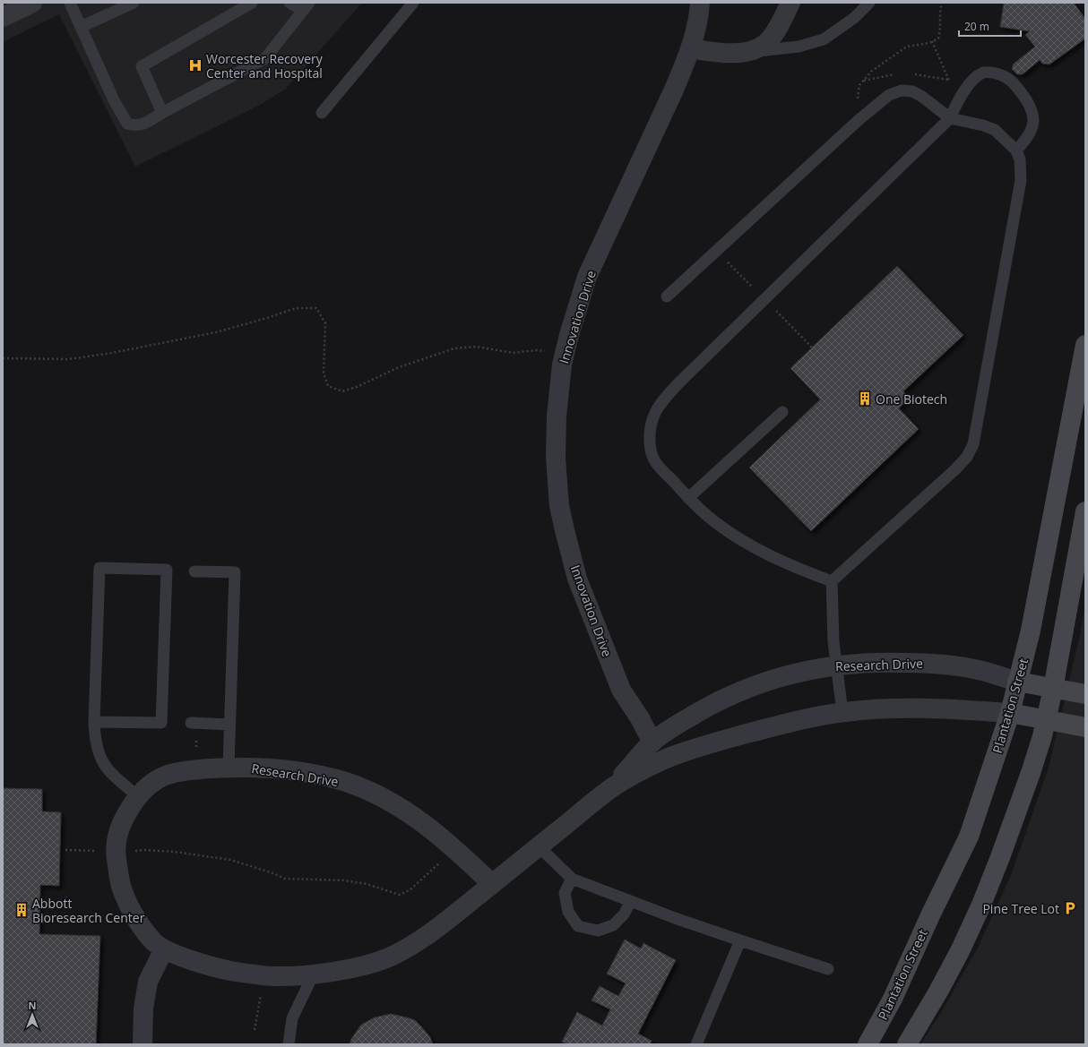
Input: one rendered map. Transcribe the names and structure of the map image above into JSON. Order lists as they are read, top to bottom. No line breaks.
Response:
{"streets":{"main road":["Research Drive","Plantation Street"],"street":["Innovation Drive"]},"crossings":[["Innovation Drive","Research Drive"],["Research Drive","Plantation Street"]],"places":{"hospital":["Worcester Recovery Center and Hospital"],"building":["One Biotech","Abbott Bioresearch Center"],"parking":["Pine Tree Lot"]},"scale_bar":"20 m","north":"top"}
